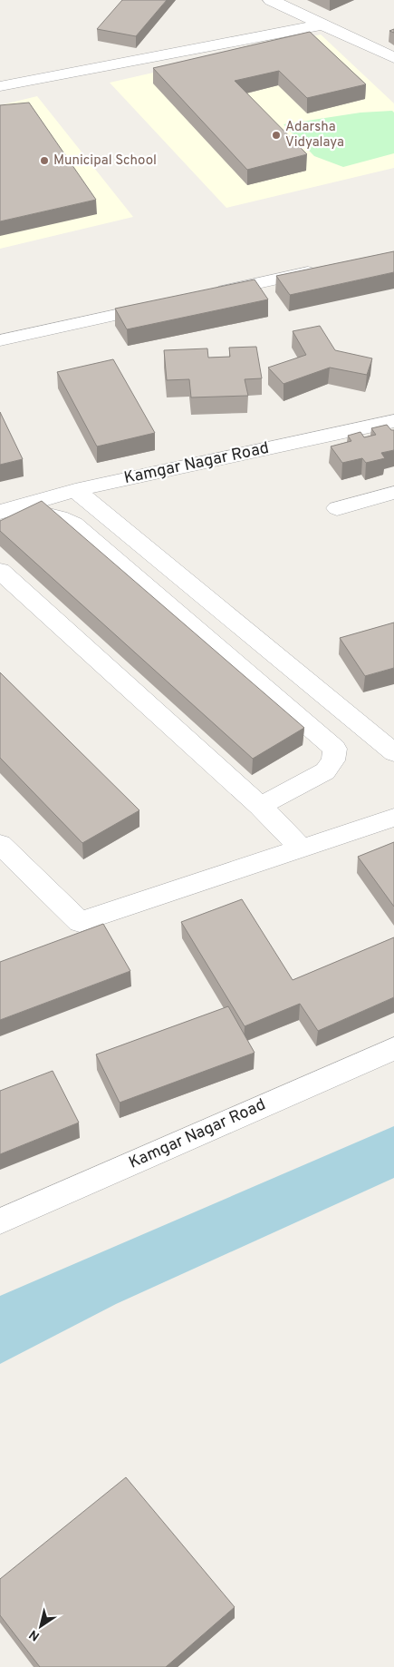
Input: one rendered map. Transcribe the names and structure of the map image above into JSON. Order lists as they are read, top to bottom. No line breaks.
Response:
{"streets":{"street":["Kamgar Nagar Road"]},"places":["Adarsha Vidyalaya","Municipal School"],"north":"bottom left"}
